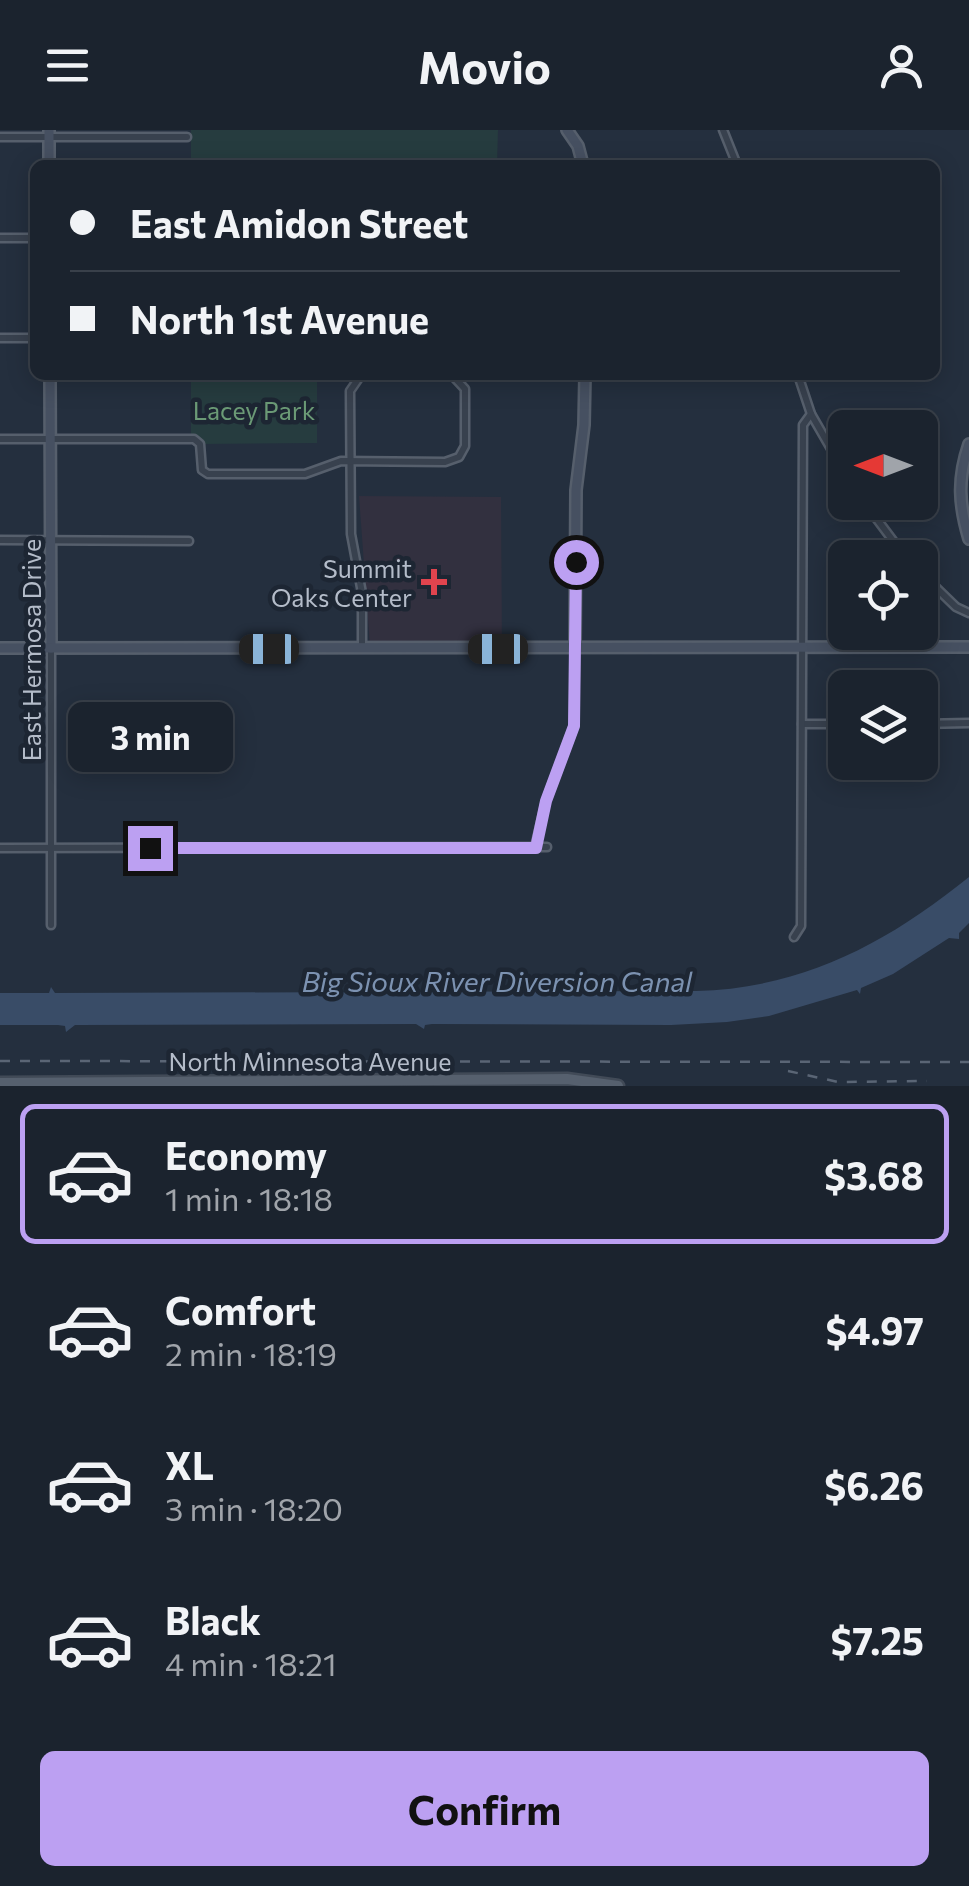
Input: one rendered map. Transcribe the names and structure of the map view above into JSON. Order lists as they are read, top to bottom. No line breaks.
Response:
{"streets":{"main road":["East Hermosa Drive","North Minnesota Avenue"]},"water":["Big Sioux River Diversion Canal"],"parks":["Lacey Park"],"places":{"health":["Summit Oaks Center"]},"north":"left","page":{"header":"Movio","banner":["East Amidon Street","North 1st Avenue"],"bubble":"3 min","list":[{"name":"Economy","note":"1 min · 18:18","value":"$3.68"},{"name":"Comfort","note":"2 min · 18:19","value":"$4.97"},{"name":"XL","note":"3 min · 18:20","value":"$6.26"},{"name":"Black","note":"4 min · 18:21","value":"$7.25"}],"buttons":"Confirm"}}
